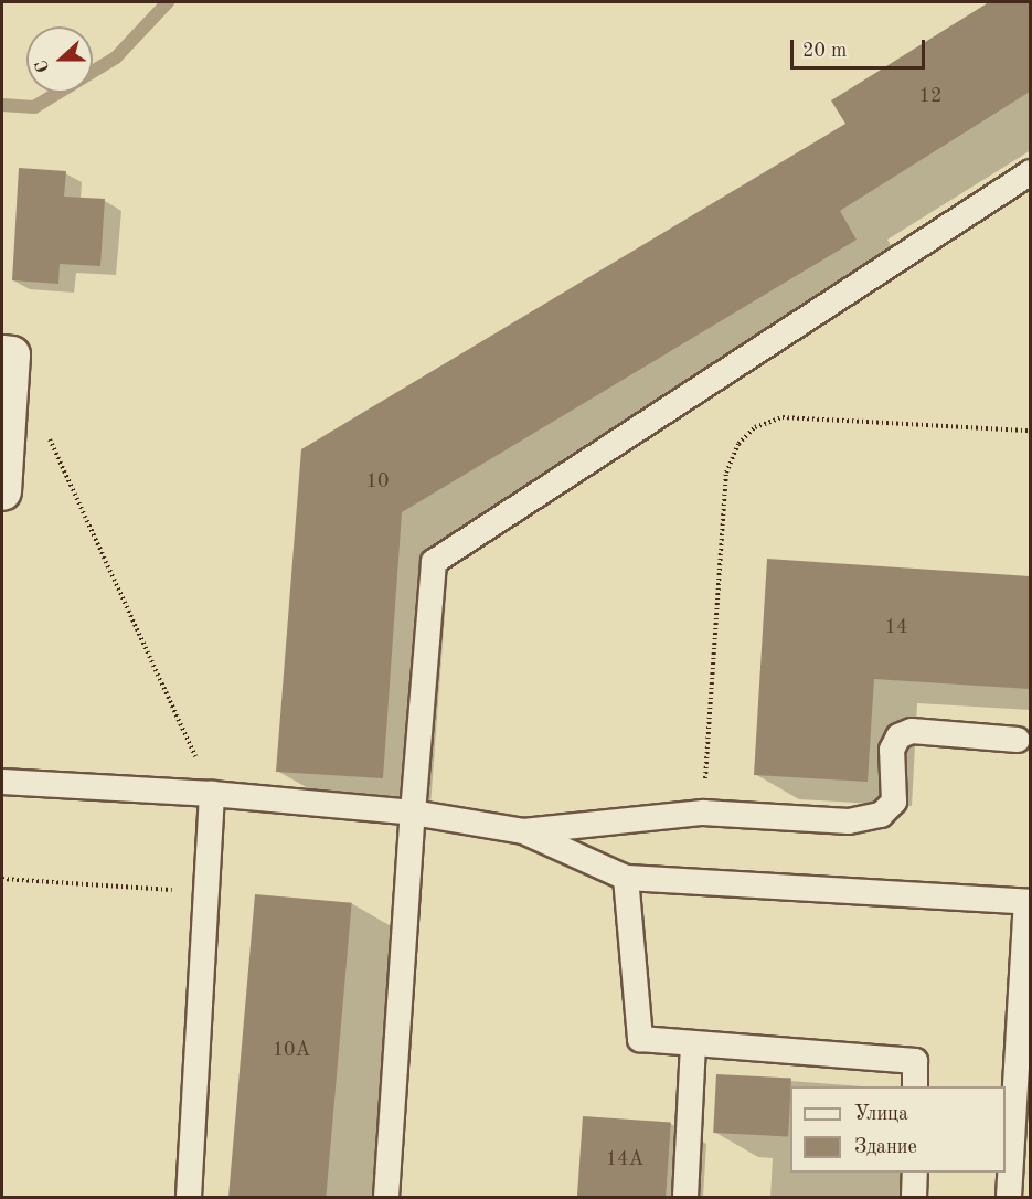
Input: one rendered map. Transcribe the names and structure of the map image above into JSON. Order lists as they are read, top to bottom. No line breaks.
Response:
{"house_numbers":["12","10","14","10А","14А"],"legend":["Улица","Здание"],"scale_bar":"20 m","north":"left"}
